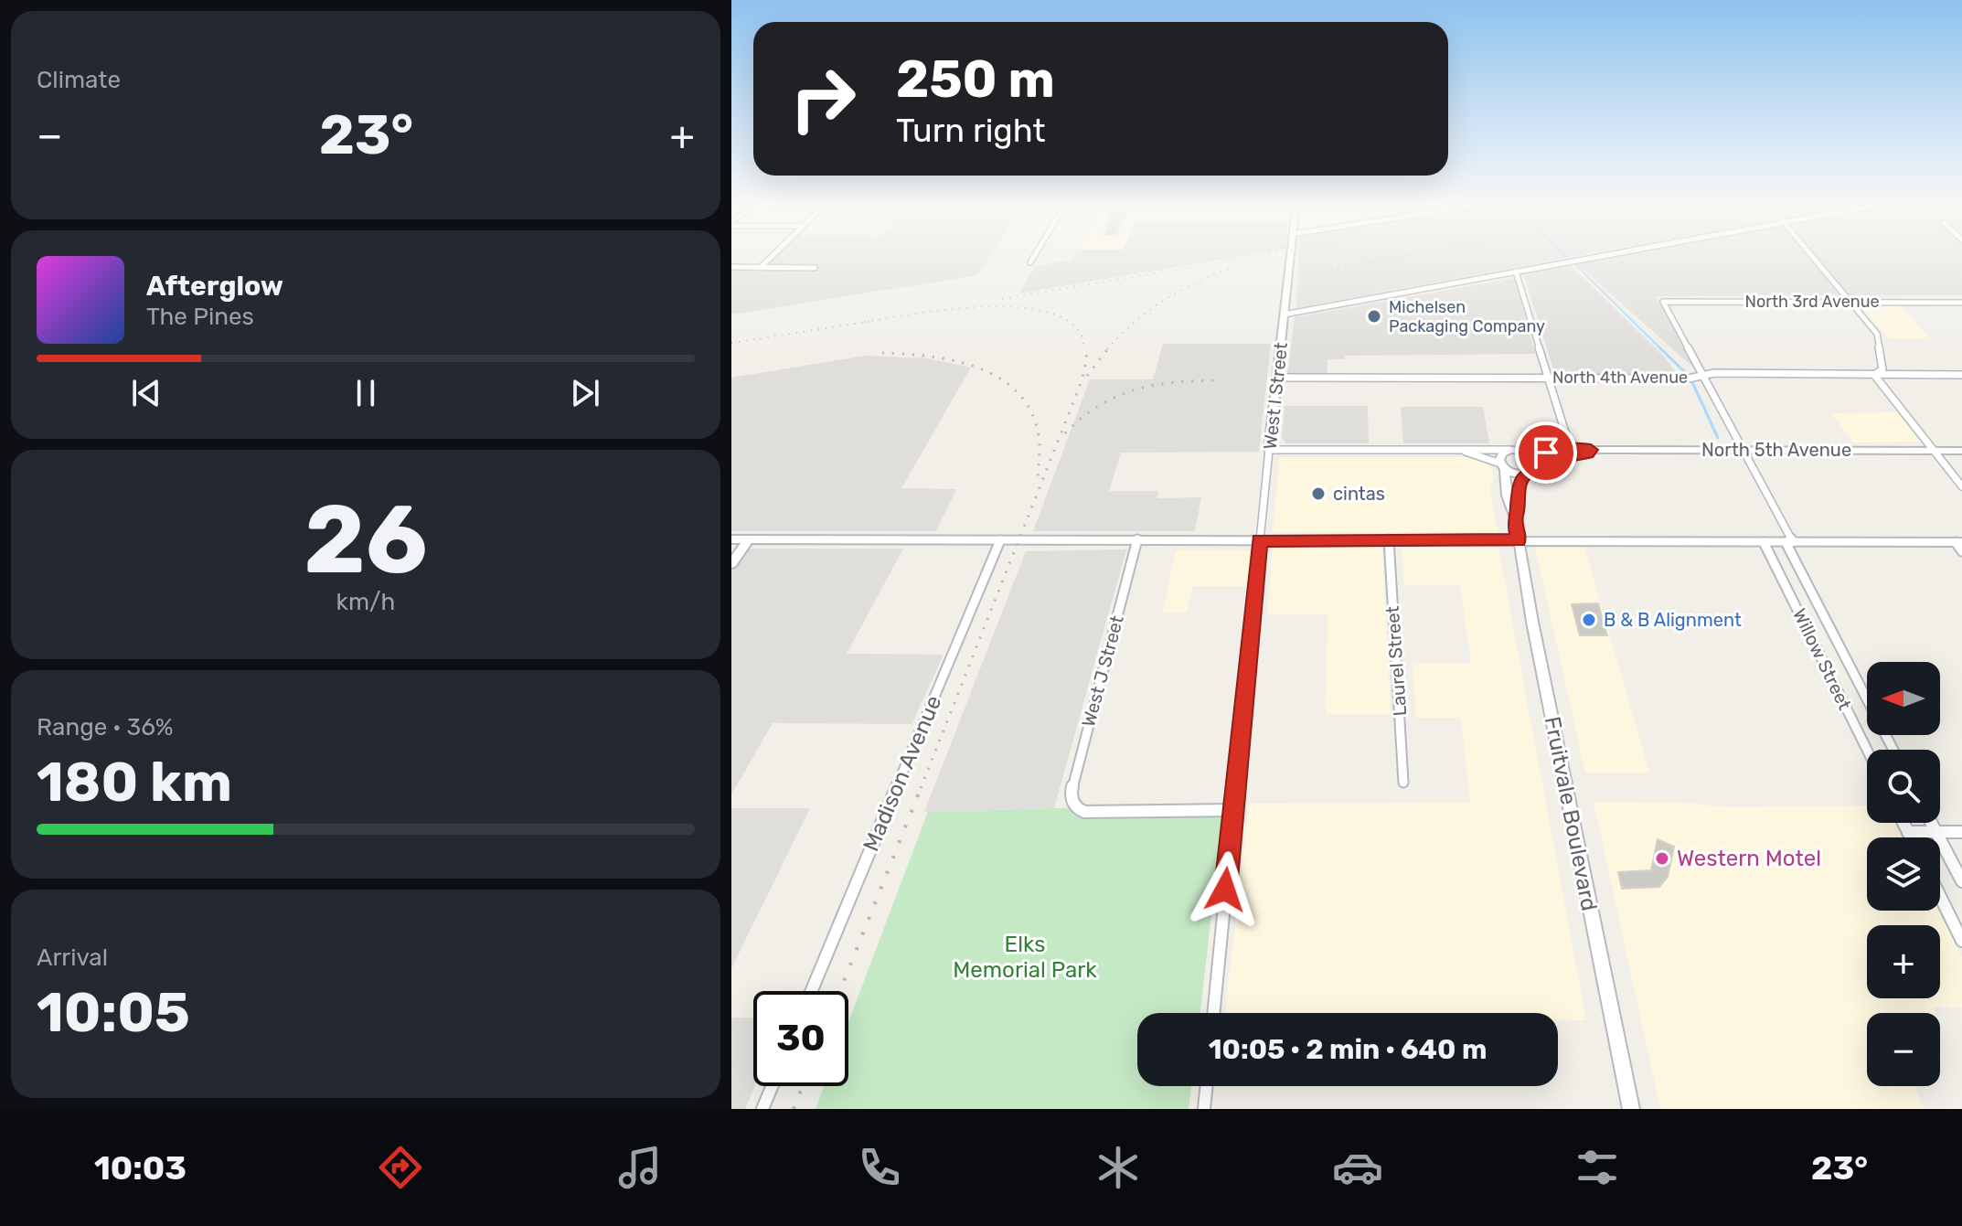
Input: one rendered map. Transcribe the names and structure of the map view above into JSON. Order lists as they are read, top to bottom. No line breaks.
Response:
{"streets":{"street":["North 3rd Avenue","North 4th Avenue","West I Street","North 5th Avenue","Willow Street","Laurel Street","West J Street","Madison Avenue","Fruitvale Boulevard"]},"crossings":[["North 3rd Avenue","Willow Street"],["North 4th Avenue","West I Street"],["North 4th Avenue","Willow Street"],["West I Street","West J Street"],["North 5th Avenue","Willow Street"],["North 5th Avenue","Fruitvale Boulevard"]],"parks":["Elks Memorial Park"],"places":["Michelsen Packaging Company","cintas","B & B Alignment","Western Motel"],"north":"left","page":{"tile":["Climate",["26","km/h"],["Range · 36%","180 km"],["Arrival","10:05"]],"turn":["250 m","Turn right"],"heat":["−","23°","+"],"song":["Afterglow","The Pines"],"map_buttons":["+","−"],"limit":"30","trip":"10:05 · 2 min · 640 m","tabs":["10:03","23°"]}}
